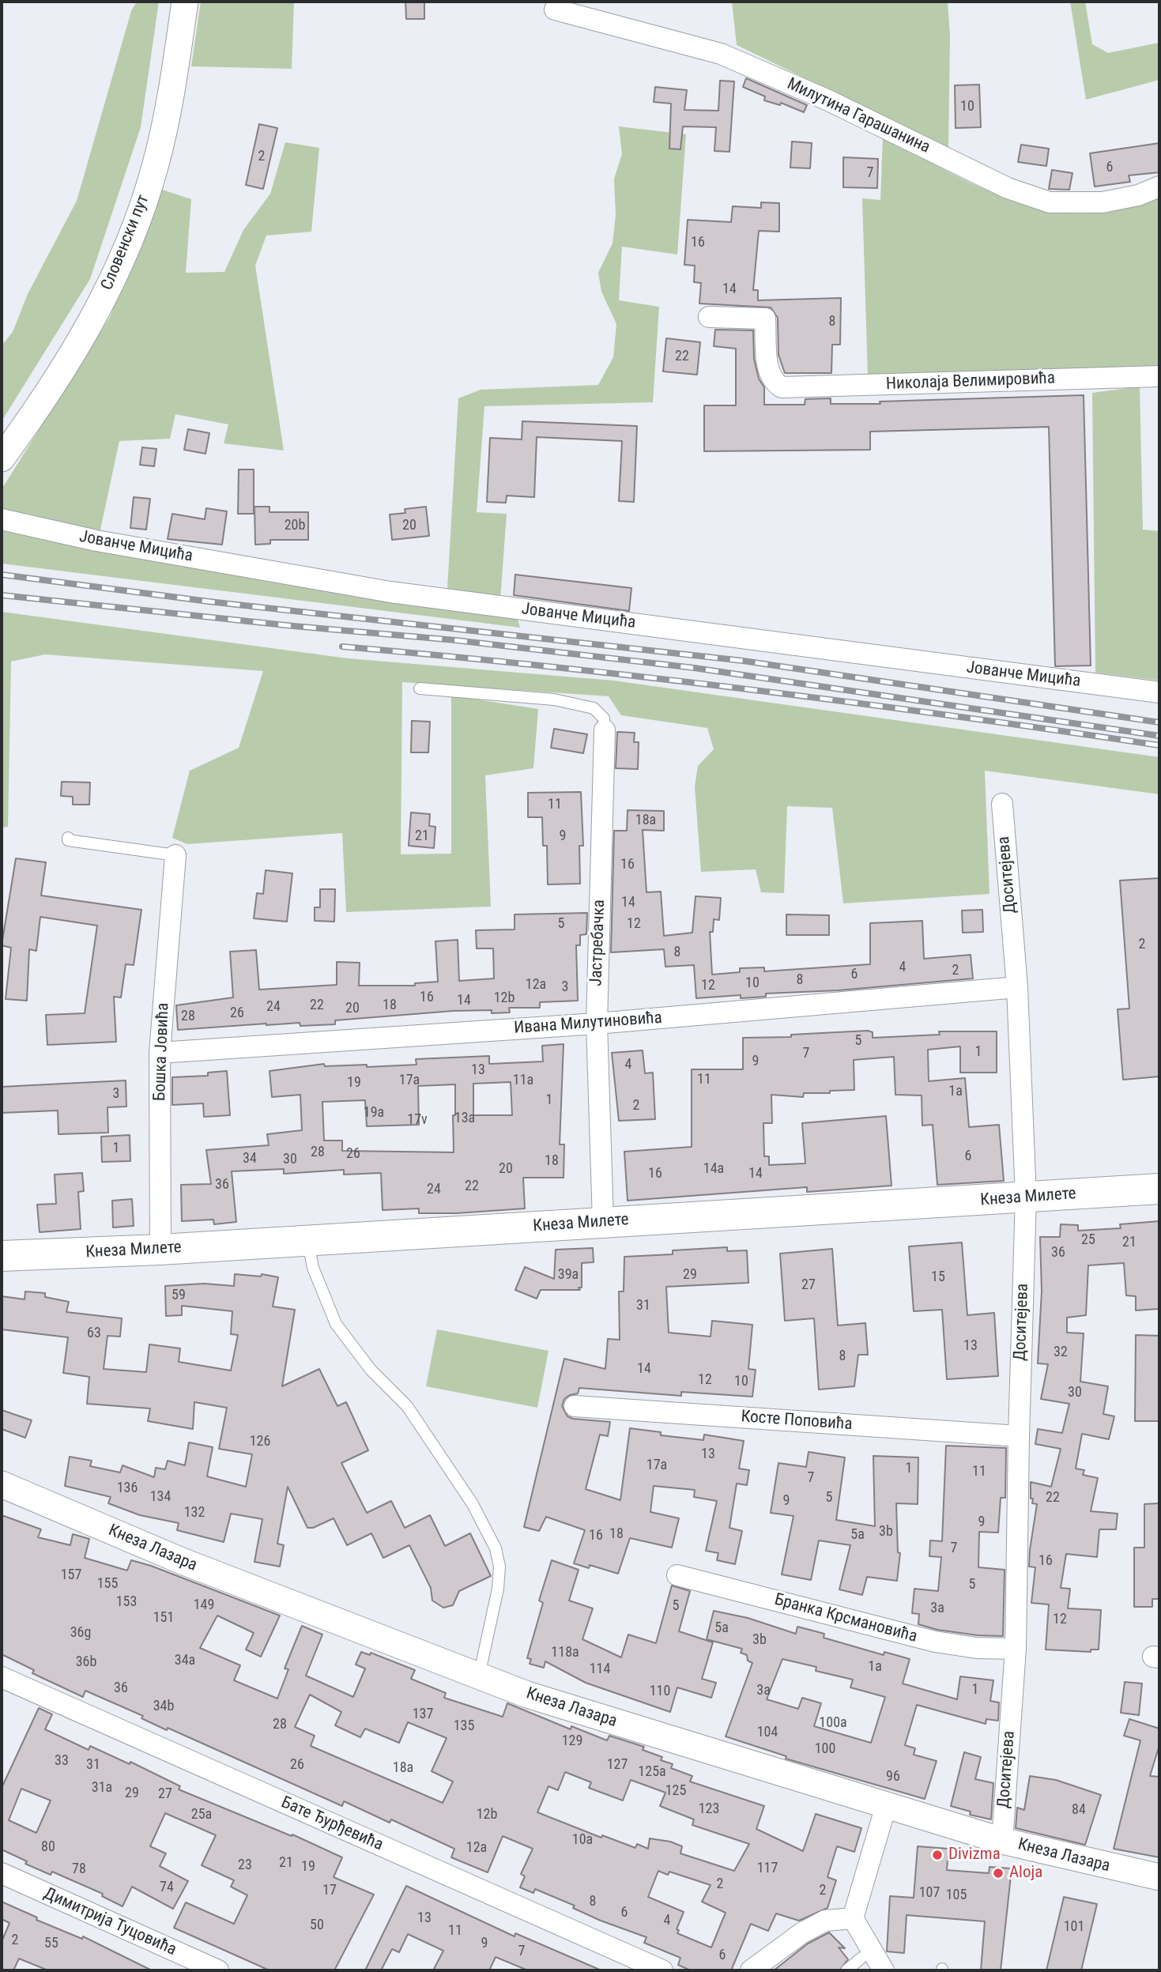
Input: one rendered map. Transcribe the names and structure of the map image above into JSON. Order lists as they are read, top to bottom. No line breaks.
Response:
{"streets":{"main road":["Кнеза Милете"],"street":["Милутина Гарашанина","Словенски пут","Николаја Велимировића","Јованче Мицића","Доситејева","Јастребачка","Ивана Милутиновића","Бошка Јовића","Косте Поповића","Кнеза Лазара","Бранка Крсмановића","Бате Ђурђевића","Димитрија Туцовића"]},"crossings":[["Доситејева","Ивана Милутиновића"],["Доситејева","Кнеза Милете"],["Доситејева","Косте Поповића"],["Доситејева","Кнеза Лазара"],["Доситејева","Бранка Крсмановића"],["Јастребачка","Ивана Милутиновића"],["Јастребачка","Кнеза Милете"],["Ивана Милутиновића","Бошка Јовића"],["Бошка Јовића","Кнеза Милете"]],"places":["Divizma","Aloja"],"house_numbers":["10","2","6","7","16","14","8","22","20b","20","11","18a","21","9","16","14","5","12","2","8","4","2","6","8","10","12a","12","3","16","12b","14","22","18","24","20","26","28","5","1","7","9","4","13","11","17a","11a","19","1a","3","1","2","19a","13a","17v","1","28","26","6","34","30","18","20","14a","16","14","36","22","24","25","21","36","39a","29","15","27","59","31","63","13","32","8","14","12","10","30","126","13","17a","1","11","7","136","134","5","22","9","132","9","3b","18","5a","16","7","16","157","155","5","153","149","5","3a","151","12","5a","36g","3b","118a","34a","36b","1a","114","36","1","3a","110","34b","137","100a","28","135","104","129","100","33","31","26","127","18a","125a","96","31a","125","29","27","123","84","25a","12b","10a","80","12a","21","23","19","117","78","2","74","17","2","107","105","8","6","13","4","50","101","11","2","55","9","7","6"]}
